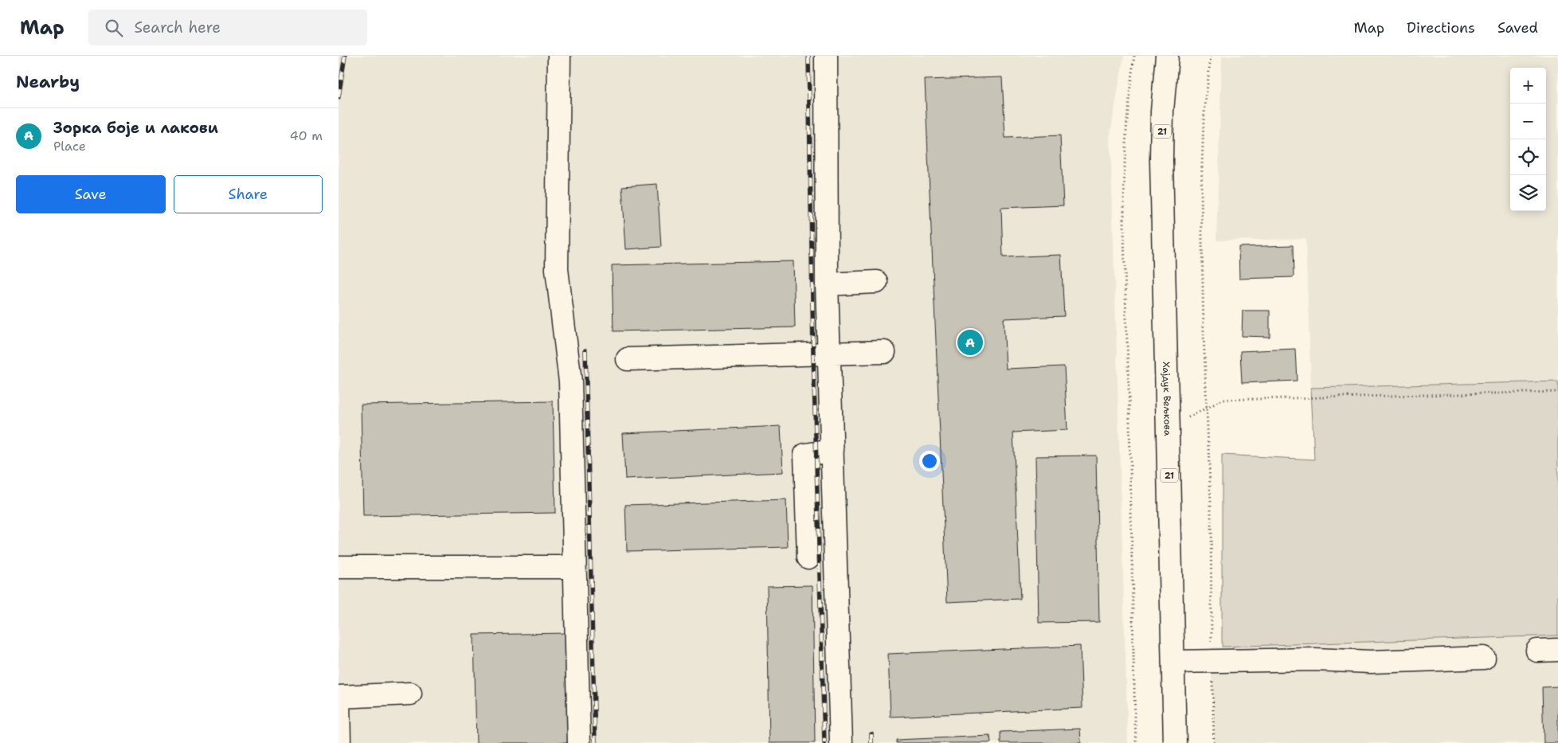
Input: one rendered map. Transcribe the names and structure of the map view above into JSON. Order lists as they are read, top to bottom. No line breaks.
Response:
{"streets":{"main road":["21","Хајдук Вељкова"]},"page":{"header":"Map","search":"Search here","nav":["Map","Directions","Saved"],"heading":"Nearby","map_buttons":["+","−"],"list":[{"mark":"A","name":"Зорка боје и лакови","note":"Place","value":"40 m"}],"buttons":["Save","Share"],"pins":"A"}}
